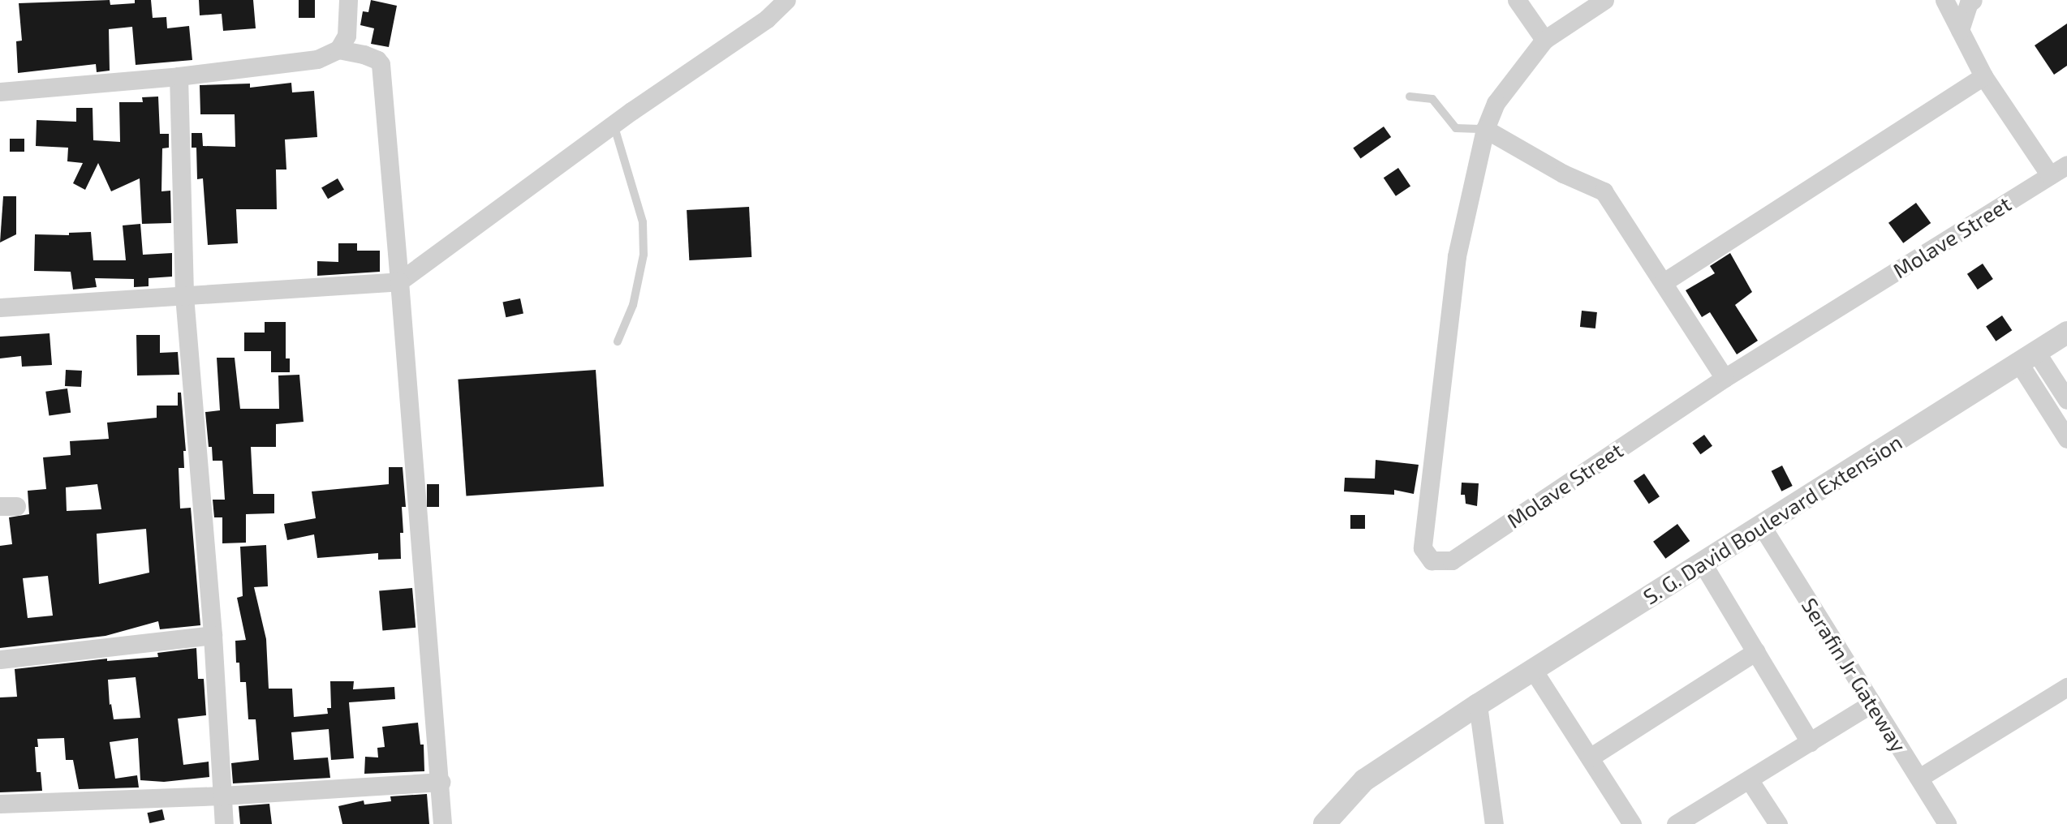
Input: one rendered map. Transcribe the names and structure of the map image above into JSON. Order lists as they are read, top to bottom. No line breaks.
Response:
{"streets":{"street":["Molave Street","S. G. David Boulevard Extension","Serafin Jr Gateway"]},"crossings":[["S. G. David Boulevard Extension","Serafin Jr Gateway"]]}
